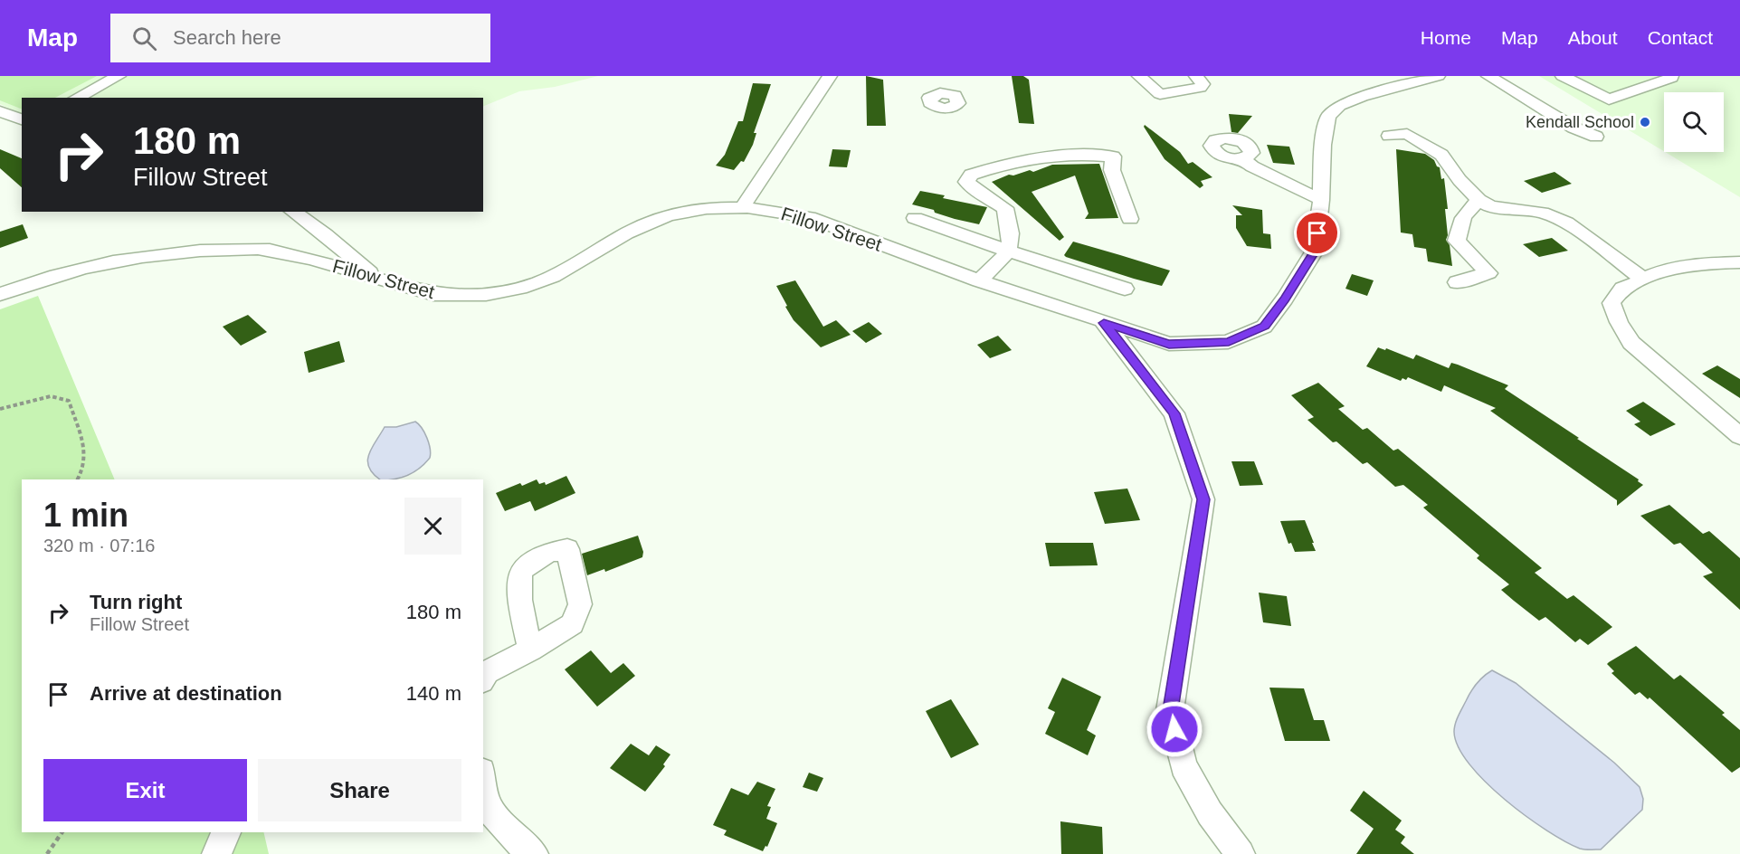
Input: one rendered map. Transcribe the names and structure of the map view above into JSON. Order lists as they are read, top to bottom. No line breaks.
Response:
{"streets":{"street":["Fillow Street"]},"places":["Kendall School"],"page":{"header":"Map","search":"Search here","nav":["Home","Map","About","Contact"],"turn":["180 m","Fillow Street"],"heading":["1 min","320 m · 07:16"],"list":[{"name":"Turn right","note":"Fillow Street","value":"180 m"},{"name":"Arrive at destination","value":"140 m"}],"buttons":["Exit","Share"]}}
